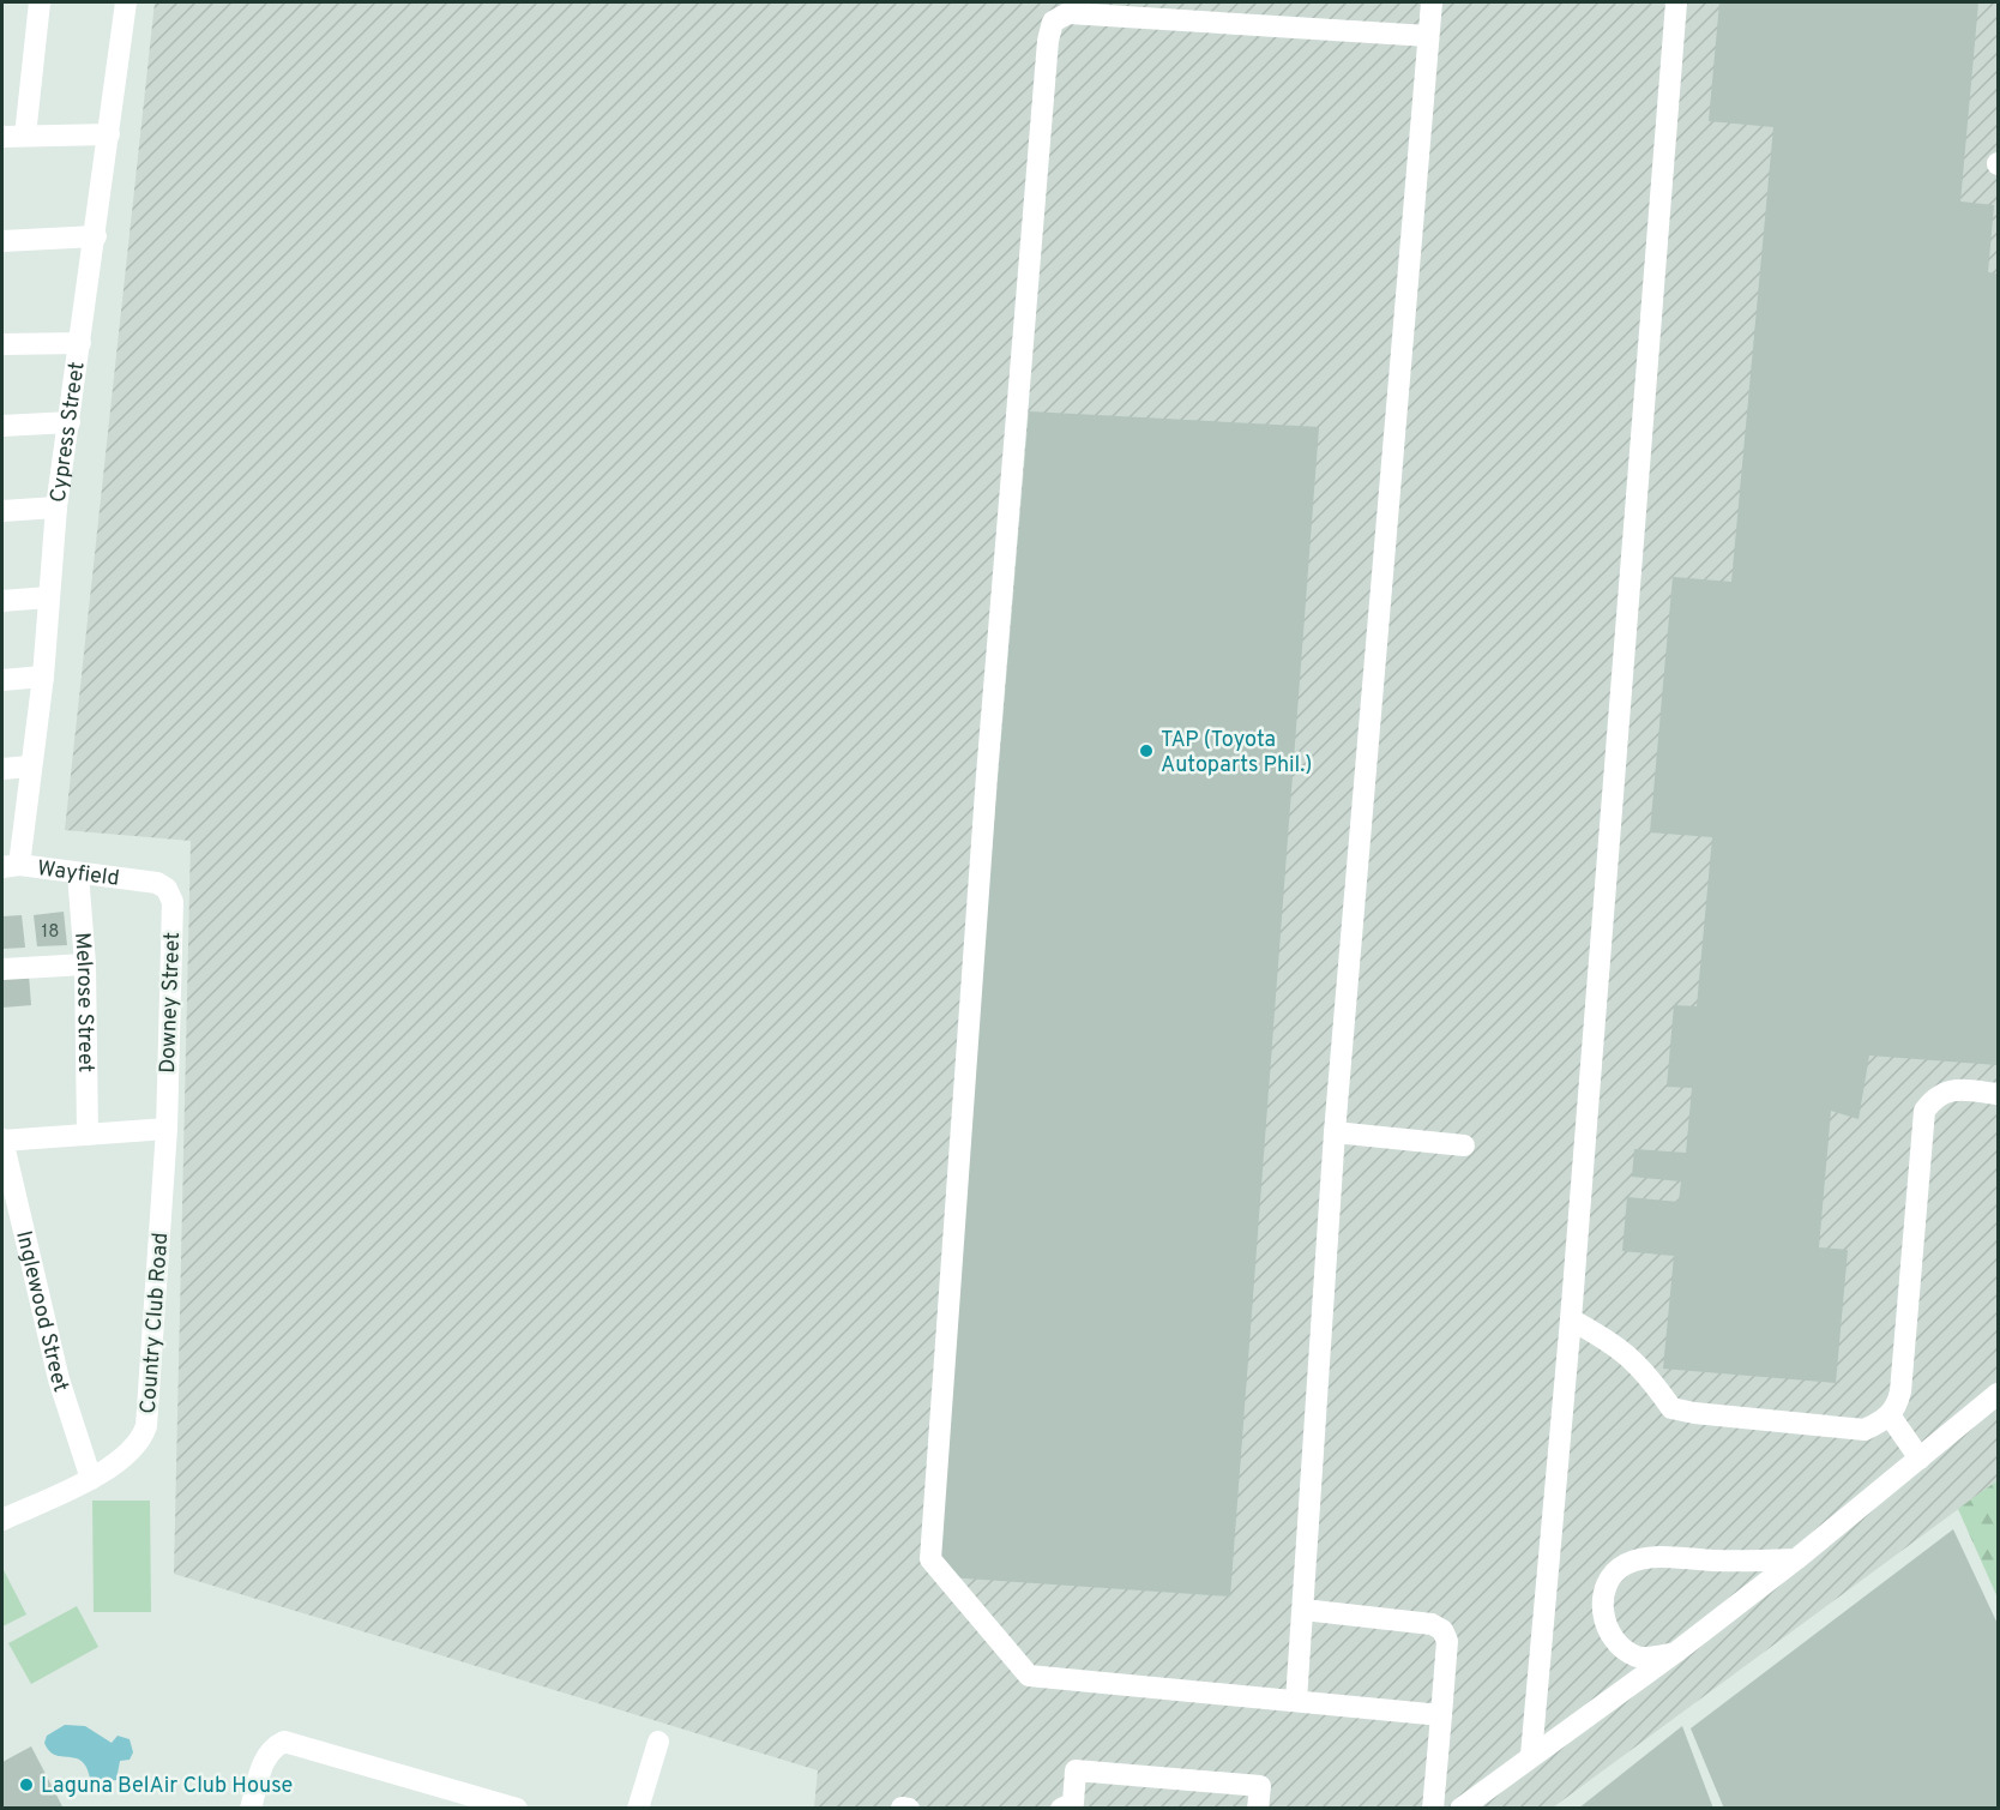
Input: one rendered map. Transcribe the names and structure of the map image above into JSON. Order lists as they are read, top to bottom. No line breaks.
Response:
{"streets":{"street":["Cypress Street","Wayfield","Downey Street","Melrose Street","Inglewood Street","Country Club Road"]},"crossings":[["Cypress Street","Wayfield"],["Wayfield","Downey Street"],["Wayfield","Melrose Street"],["Downey Street","Country Club Road"],["Inglewood Street","Country Club Road"]],"places":["TAP (Toyota Autoparts Phil.)","Laguna BelAir Club House"],"house_numbers":["18"]}
